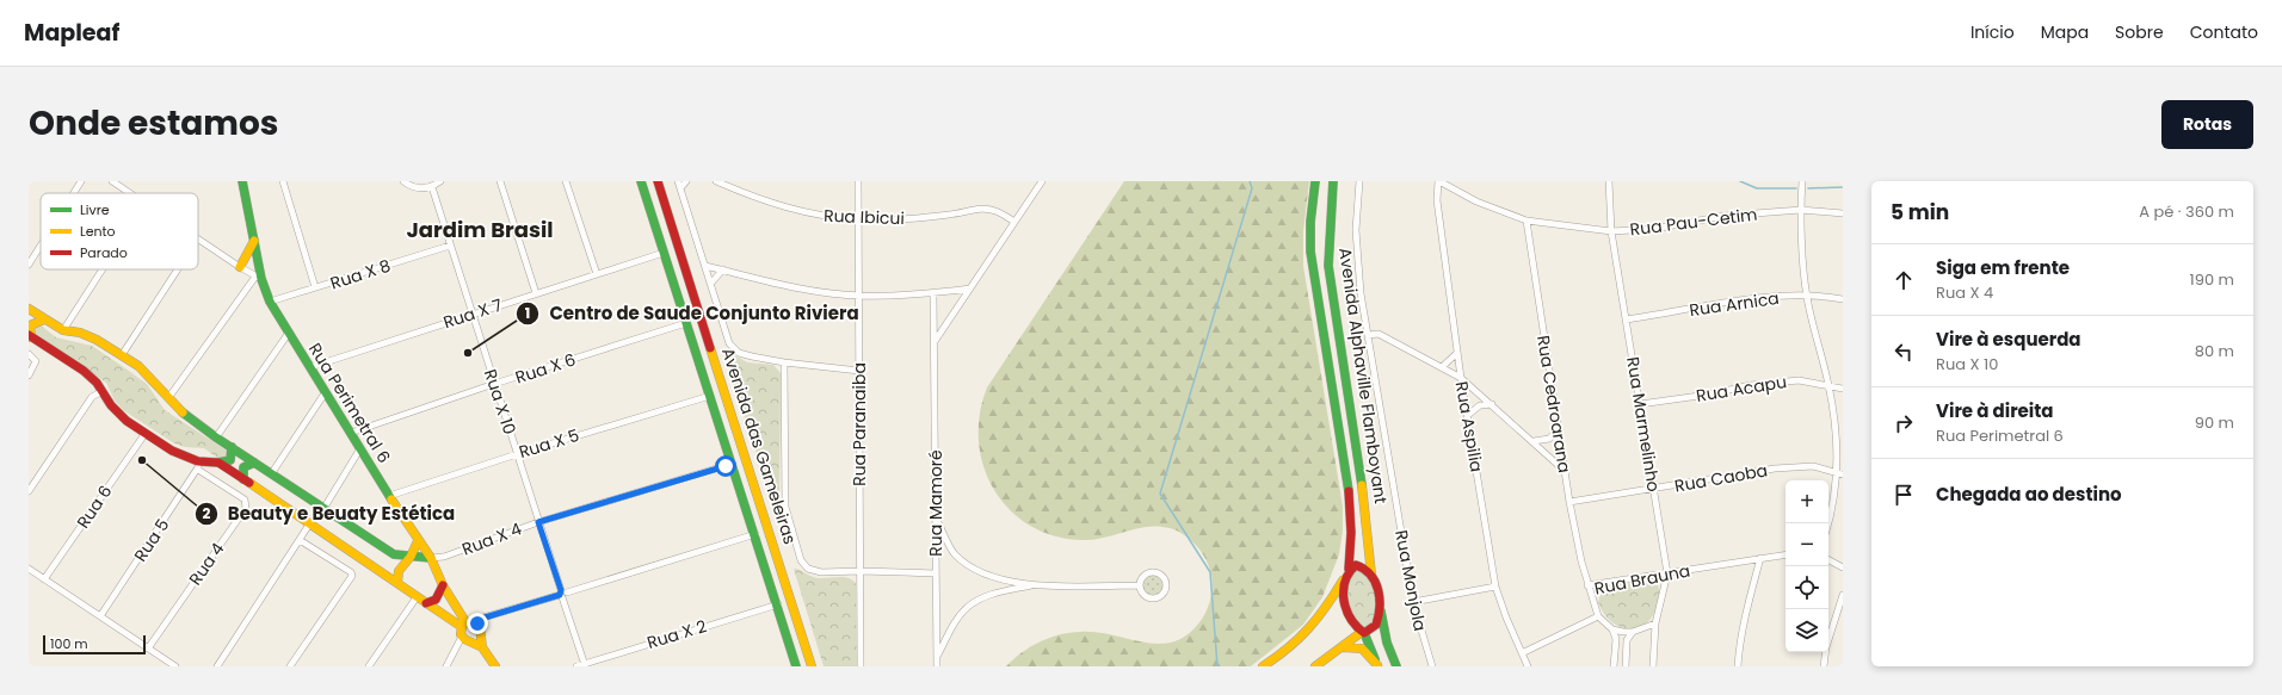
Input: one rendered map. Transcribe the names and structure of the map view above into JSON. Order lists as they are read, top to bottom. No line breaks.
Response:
{"streets":{"street":["Rua Ibicui","Rua Pau-Cetim","Rua X 8","Rua Arnica","Rua X 7","Rua X 6","Avenida Alphaville Flamboyant","Rua Acapu","Rua X 10","Rua Perimetral 6","Rua Cedroarana","Rua Paranaiba","Rua Marmelinho","Rua Aspilia","Rua X 5","Avenida das Gameleiras","Rua Caoba","Rua Mamoré","Rua 6","Rua X 4","Rua 5","Rua 4","Rua Brauna","Rua Monjola","Rua X 2"]},"crossings":[["Rua Ibicui","Rua Paranaiba"],["Rua Pau-Cetim","Rua Cedroarana"],["Rua Pau-Cetim","Rua Marmelinho"],["Rua Pau-Cetim","Rua Aspilia"],["Rua X 8","Rua X 10"],["Rua X 8","Rua Perimetral 6"],["Rua Arnica","Rua Marmelinho"],["Rua X 7","Rua X 10"],["Rua X 7","Rua Perimetral 6"],["Rua X 7","Avenida das Gameleiras"],["Rua X 6","Rua X 10"],["Rua X 6","Rua Perimetral 6"],["Rua X 6","Avenida das Gameleiras"],["Rua Acapu","Rua Marmelinho"],["Rua X 10","Rua X 5"],["Rua X 10","Rua X 4"],["Rua X 10","Rua X 2"],["Rua Perimetral 6","Rua X 5"],["Rua Perimetral 6","Rua X 4"],["Rua Cedroarana","Rua Caoba"],["Rua Cedroarana","Rua Brauna"],["Rua Marmelinho","Rua Caoba"],["Rua Marmelinho","Rua Brauna"],["Rua X 5","Avenida das Gameleiras"],["Avenida das Gameleiras","Rua X 4"],["Avenida das Gameleiras","Rua X 2"],["Rua 5","Rua 4"]],"districts":["Jardim Brasil"],"places":["Centro de Saude Conjunto Riviera","Beauty e Beuaty Estética"],"legend":["Livre","Lento","Parado"],"scale_bar":"100 m","page":{"header":"Mapleaf","nav":["Início","Mapa","Sobre","Contato"],"title":"Onde estamos","buttons":"Rotas","heading":["5 min","A pé · 360 m"],"list":[["Siga em frente","Rua X 4","190 m"],["Vire à esquerda","Rua X 10","80 m"],["Vire à direita","Rua Perimetral 6","90 m"],"Chegada ao destino"],"map_buttons":["+","−"],"scale":"100 m"}}
